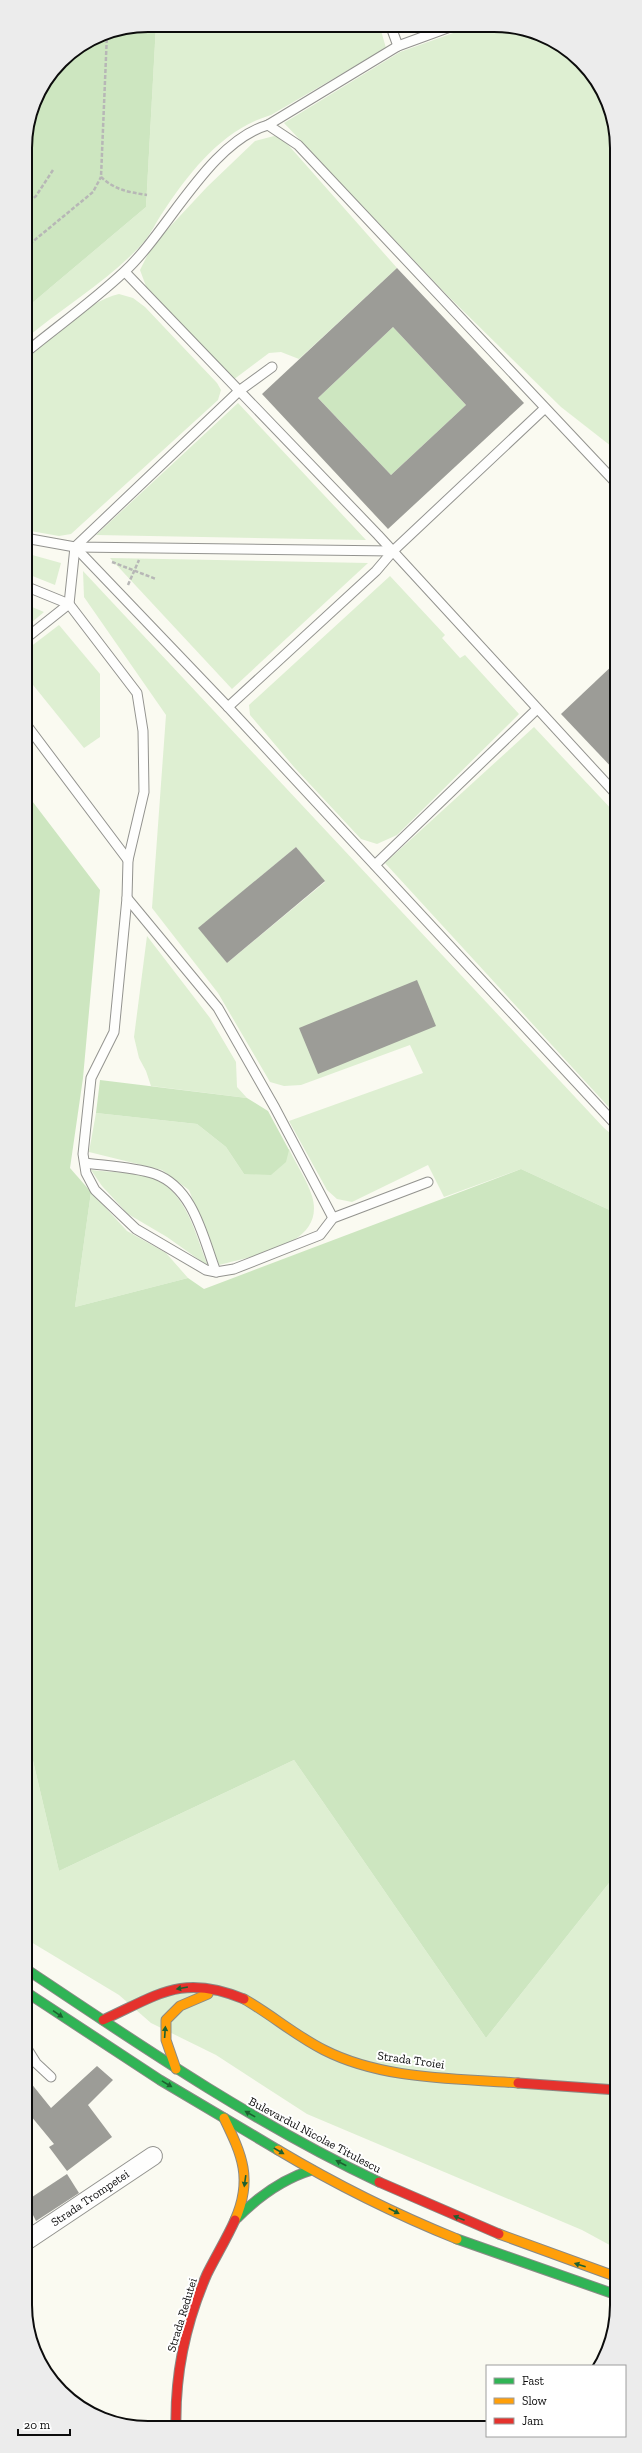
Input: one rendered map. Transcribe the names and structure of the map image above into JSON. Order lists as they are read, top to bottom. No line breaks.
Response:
{"streets":{"main road":["Strada Troiei","Bulevardul Nicolae Titulescu","Strada Redutei"],"street":["Strada Trompetei"]},"crossings":[["Strada Troiei","Bulevardul Nicolae Titulescu"]],"legend":["Fast","Slow","Jam"],"scale_bar":"20 m"}
